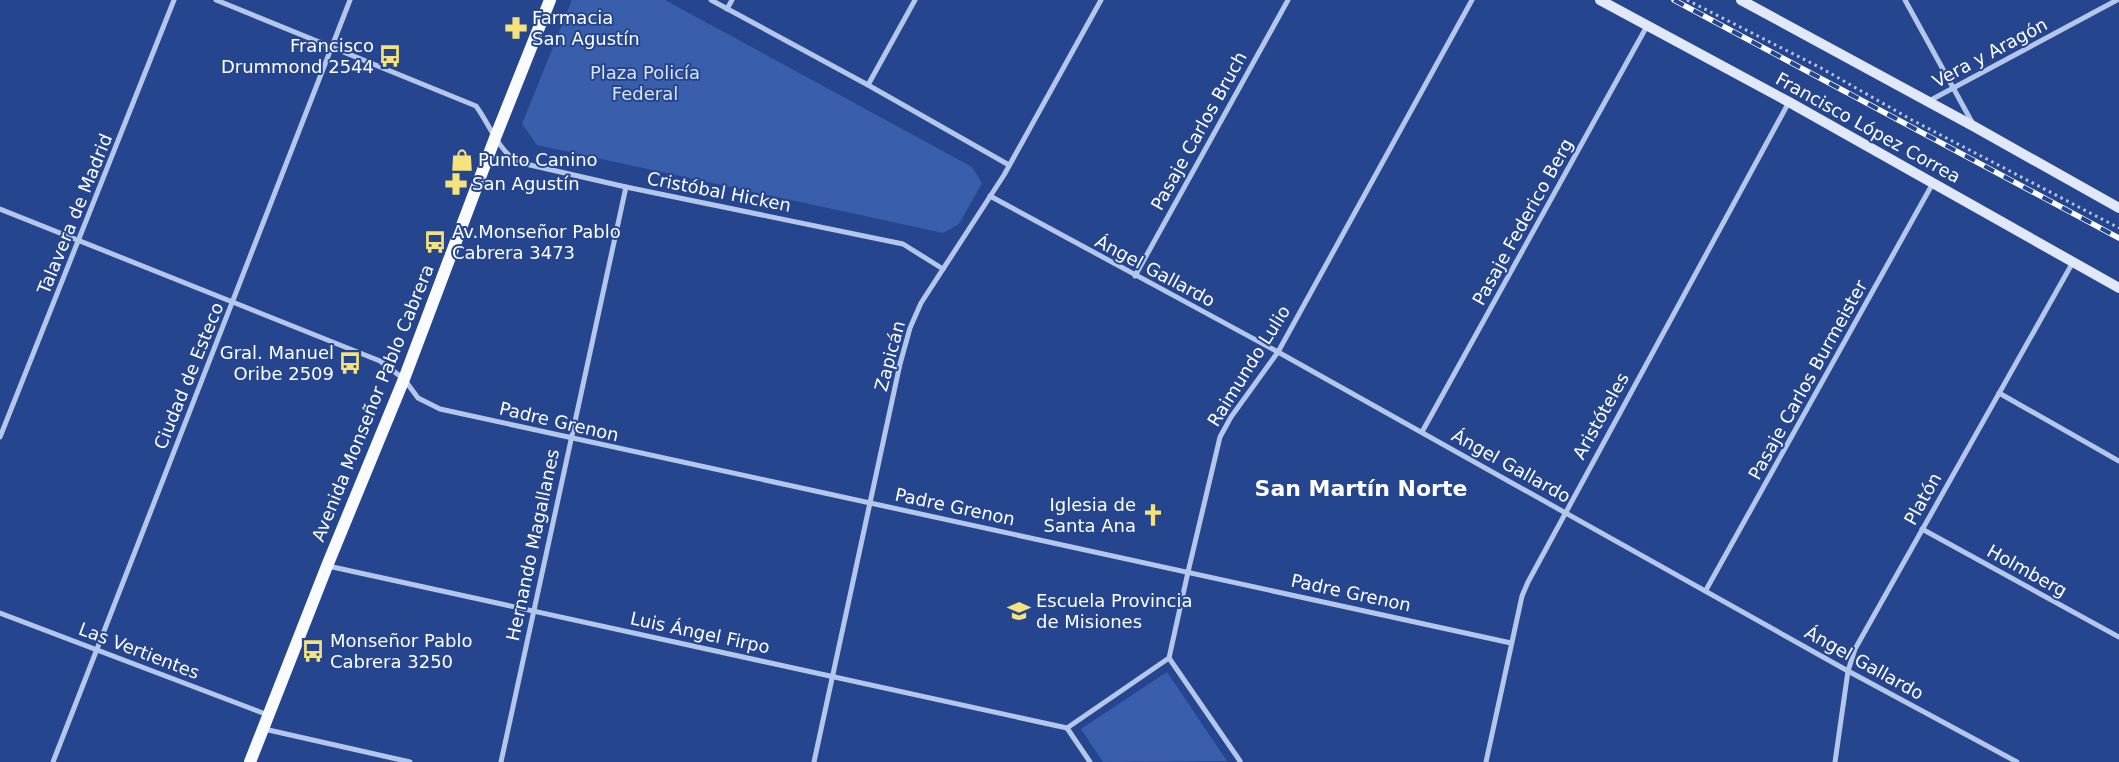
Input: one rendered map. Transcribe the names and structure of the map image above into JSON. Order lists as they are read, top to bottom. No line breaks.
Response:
{"streets":{"main road":["Francisco López Correa","Avenida Monseñor Pablo Cabrera"],"street":["Vera y Aragón","Pasaje Carlos Bruch","Cristóbal Hicken","Talavera de Madrid","Pasaje Federico Berg","Ángel Gallardo","Zapicán","Raimundo Lulio","Ciudad de Esteco","Pasaje Carlos Burmeister","Aristóteles","Padre Grenon","Platón","Hernando Magallanes","Holmberg","Luis Ángel Firpo","Las Vertientes"]},"crossings":[["Francisco López Correa","Pasaje Federico Berg"],["Francisco López Correa","Pasaje Carlos Burmeister"],["Francisco López Correa","Aristóteles"],["Francisco López Correa","Platón"],["Pasaje Carlos Bruch","Ángel Gallardo"],["Cristóbal Hicken","Zapicán"],["Cristóbal Hicken","Ciudad de Esteco"],["Cristóbal Hicken","Avenida Monseñor Pablo Cabrera"],["Cristóbal Hicken","Hernando Magallanes"],["Talavera de Madrid","Padre Grenon"],["Pasaje Federico Berg","Ángel Gallardo"],["Ángel Gallardo","Zapicán"],["Ángel Gallardo","Raimundo Lulio"],["Ángel Gallardo","Pasaje Carlos Burmeister"],["Ángel Gallardo","Aristóteles"],["Ángel Gallardo","Platón"],["Zapicán","Padre Grenon"],["Zapicán","Luis Ángel Firpo"],["Raimundo Lulio","Padre Grenon"],["Ciudad de Esteco","Padre Grenon"],["Ciudad de Esteco","Las Vertientes"],["Avenida Monseñor Pablo Cabrera","Padre Grenon"],["Avenida Monseñor Pablo Cabrera","Luis Ángel Firpo"],["Avenida Monseñor Pablo Cabrera","Las Vertientes"],["Aristóteles","Padre Grenon"],["Padre Grenon","Hernando Magallanes"],["Platón","Holmberg"],["Hernando Magallanes","Luis Ángel Firpo"]],"districts":["San Martín Norte"],"parks":["Plaza Policía Federal"],"places":{"pharmacy":["Farmacia San Agustín","San Agustín"],"bus stop":["Francisco Drummond 2544","Av.Monseñor Pablo Cabrera 3473","Gral. Manuel Oribe 2509","Monseñor Pablo Cabrera 3250"],"shop":["Punto Canino"],"church":["Iglesia de Santa Ana"],"school or university":["Escuela Provincia de Misiones"]}}
